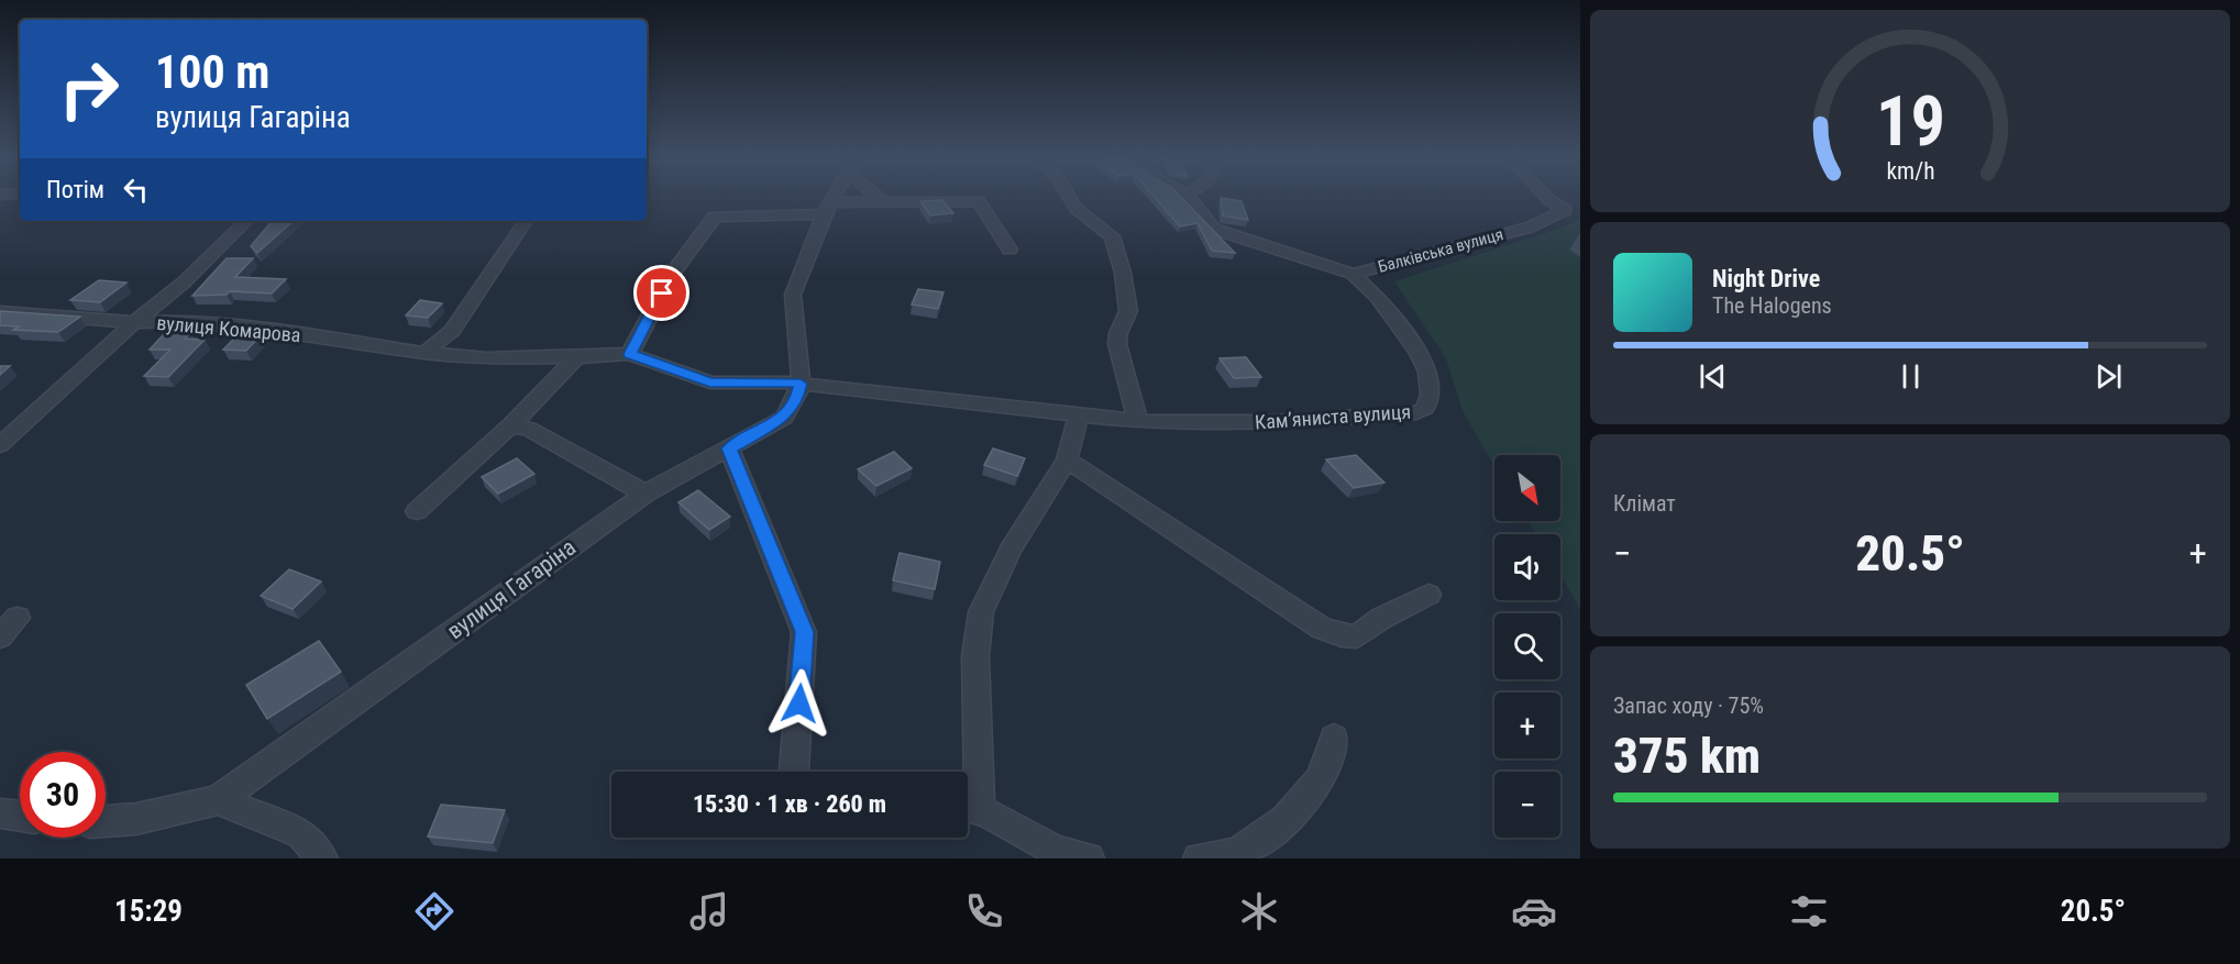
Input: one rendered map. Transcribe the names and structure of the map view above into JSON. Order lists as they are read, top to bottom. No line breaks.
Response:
{"streets":{"street":["Балківська вулиця","вулиця Комарова","Камʼяниста вулиця","вулиця Гагаріна"]},"crossings":[["Балківська вулиця","Камʼяниста вулиця"],["Камʼяниста вулиця","вулиця Гагаріна"]],"north":"bottom right","page":{"turn":["100 m","вулиця Гагаріна"],"then":"Потім","song":["Night Drive","The Halogens"],"tile":["Клімат",["Запас ходу · 75%","375 km"]],"map_buttons":["+","−"],"heat":["−","20.5°","+"],"limit":"30","trip":"15:30 · 1 хв · 260 m","tabs":["15:29","20.5°"],"gauge":["19","km/h"]}}
